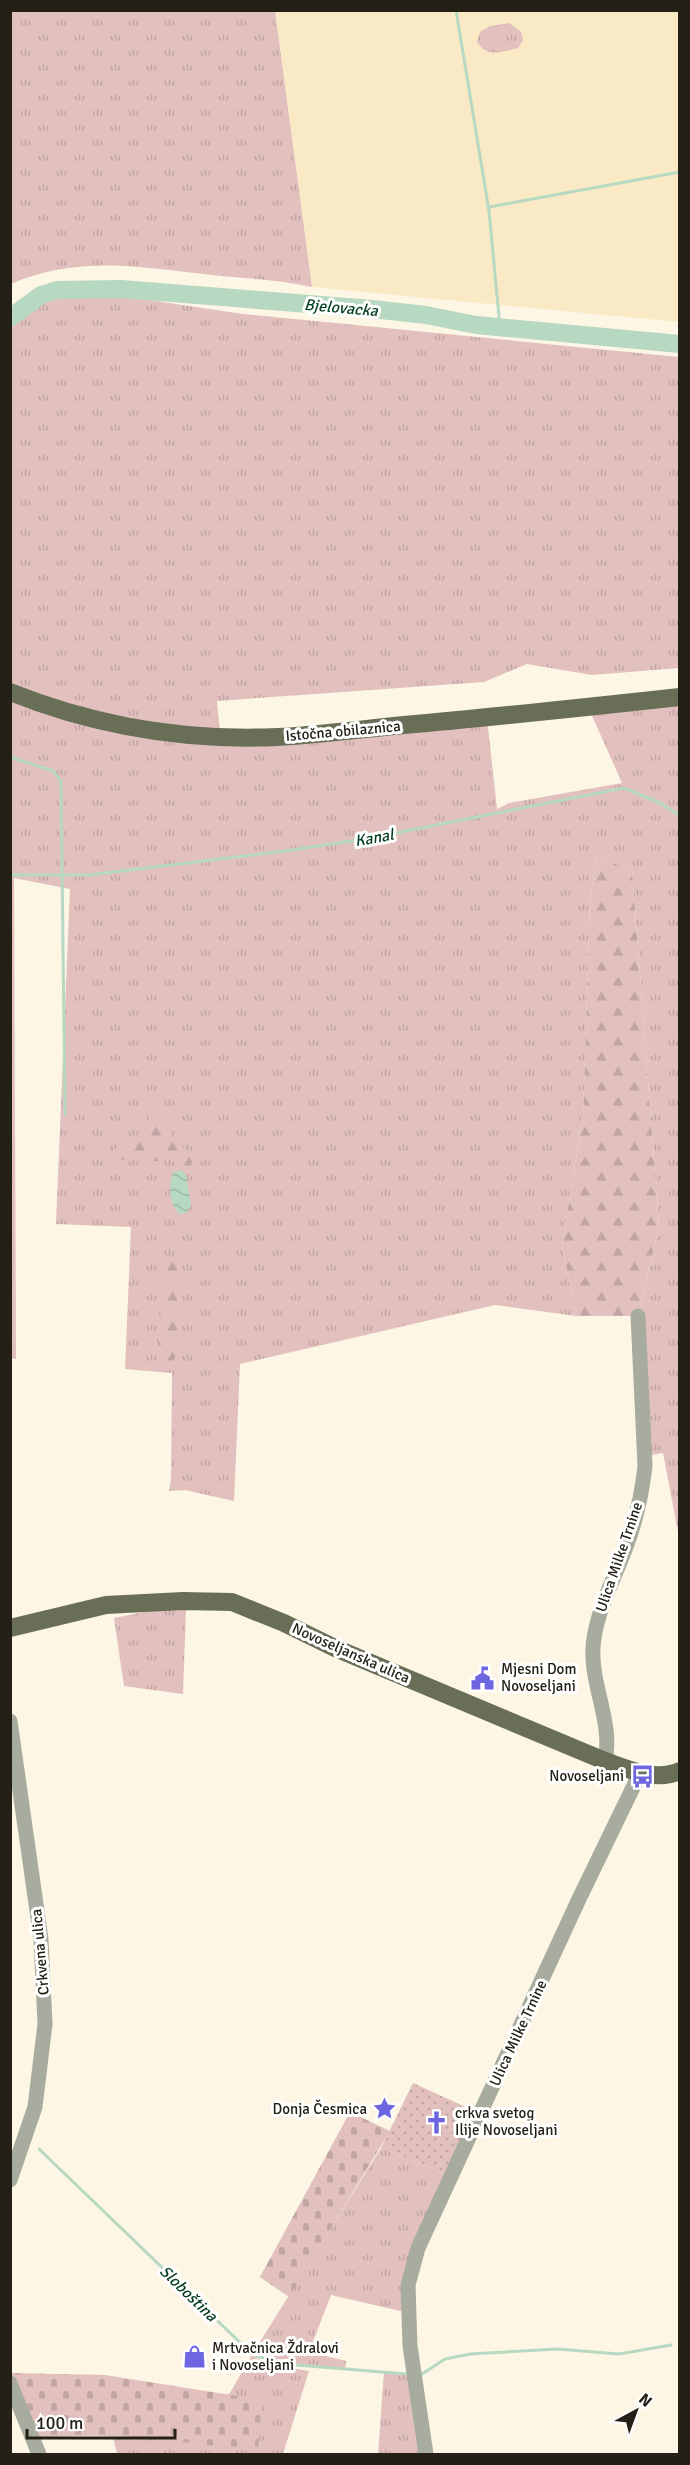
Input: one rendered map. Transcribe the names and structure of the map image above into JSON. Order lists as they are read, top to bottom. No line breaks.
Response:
{"streets":{"main road":["Istočna obilaznica","Novoseljanska ulica"],"street":["Ulica Milke Trnine","Crkvena ulica"]},"crossings":[["Ulica Milke Trnine","Novoseljanska ulica"]],"water":["Bjelovacka","Kanal","Sloboština"],"places":{"public building":["Mjesni Dom Novoseljani"],"bus stop":["Novoseljani"],"place":["Donja Česmica"],"church":["crkva svetog Ilije Novoseljani"],"shop":["Mrtvačnica Ždralovi i Novoseljani"]},"scale_bar":"100 m","north":"top right"}
